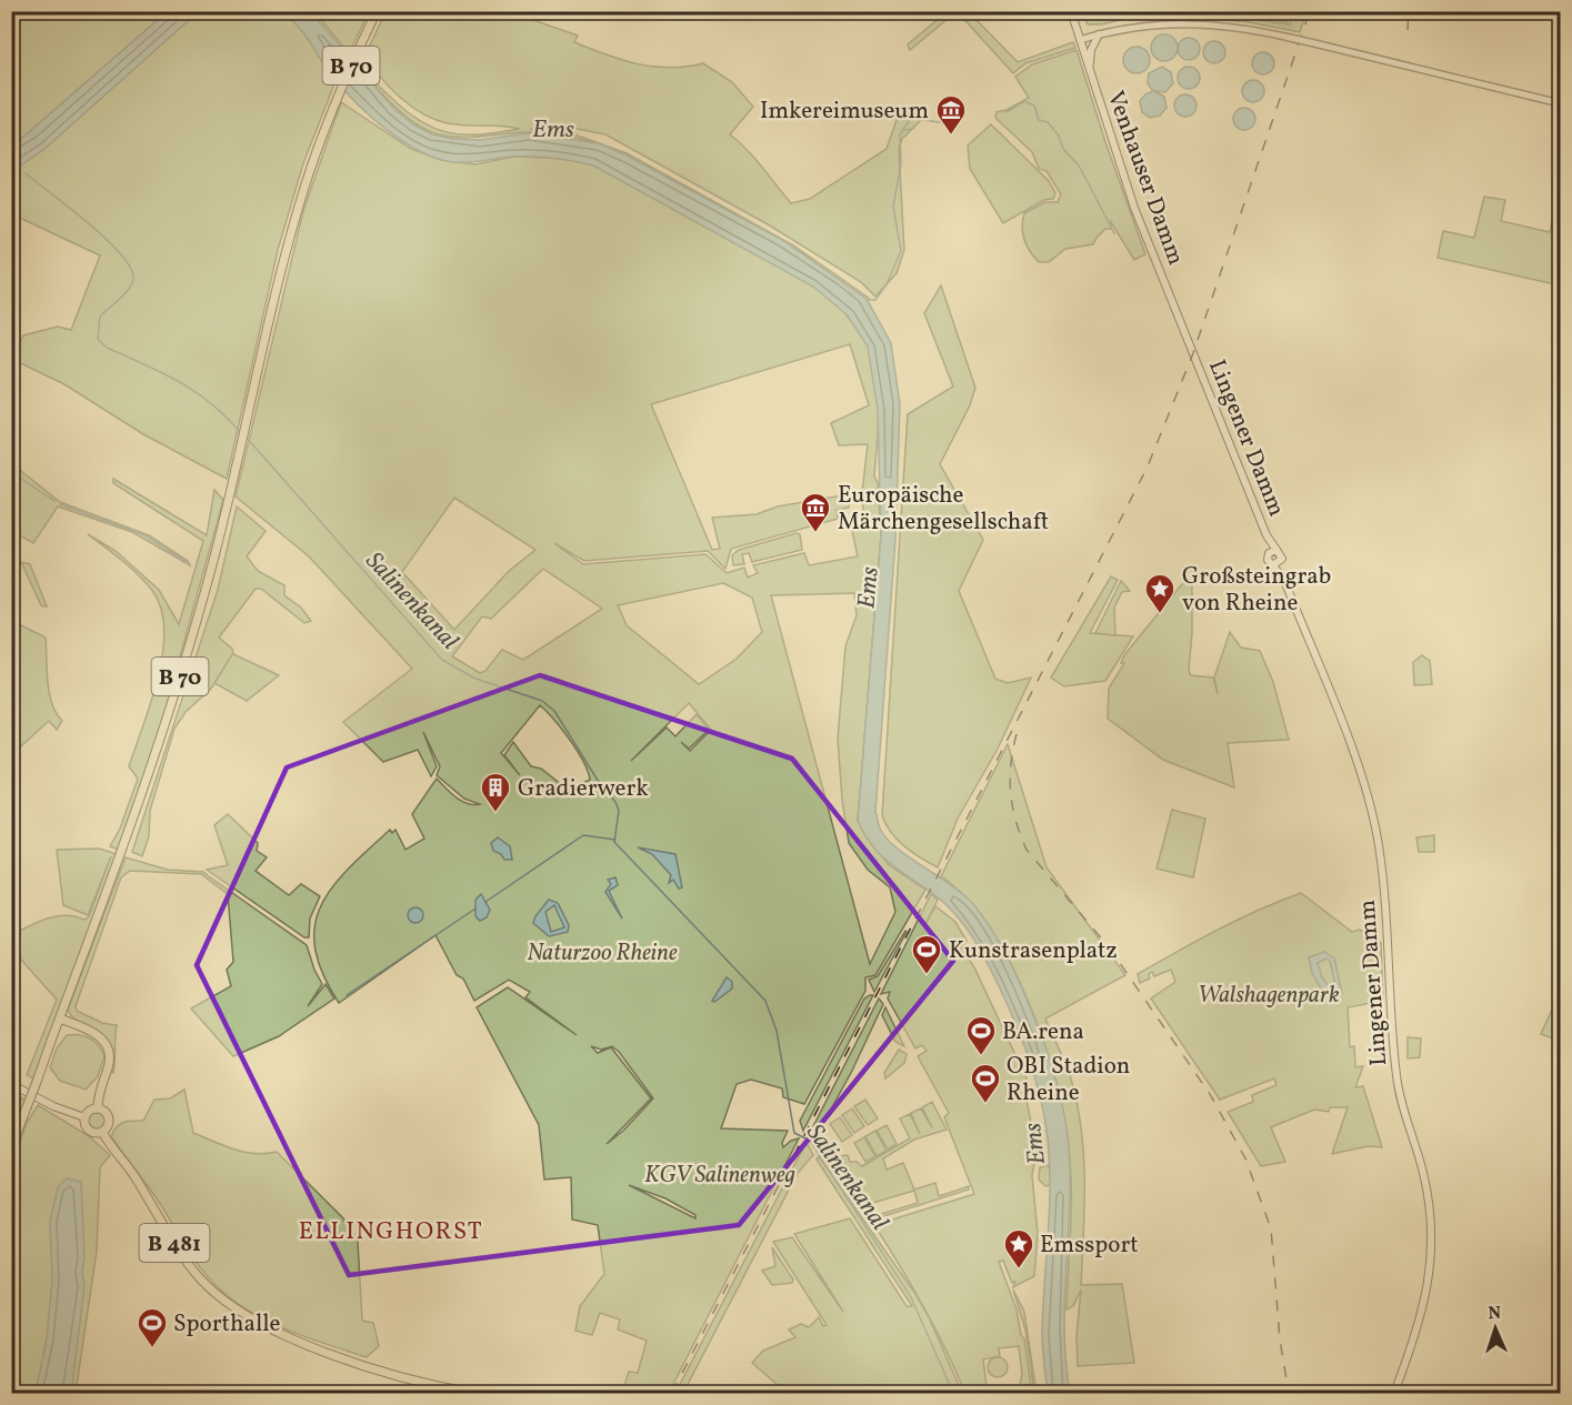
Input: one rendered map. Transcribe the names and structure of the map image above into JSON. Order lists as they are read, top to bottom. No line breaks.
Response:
{"streets":{"main road":["B 70","Venhauser Damm","Lingener Damm","B 481"]},"crossings":[["Venhauser Damm","Lingener Damm"]],"districts":["ELLINGHORST"],"water":["Ems","Salinenkanal"],"parks":["Naturzoo Rheine","Walshagenpark","KGV Salinenweg"],"places":{"museum":["Imkereimuseum","Europäische Märchengesellschaft"],"place":["Großsteingrab von Rheine","Emssport"],"building":["Gradierwerk"],"sports":["Kunstrasenplatz","BA.rena","OBI Stadion Rheine","Sporthalle"]},"north":"top"}
